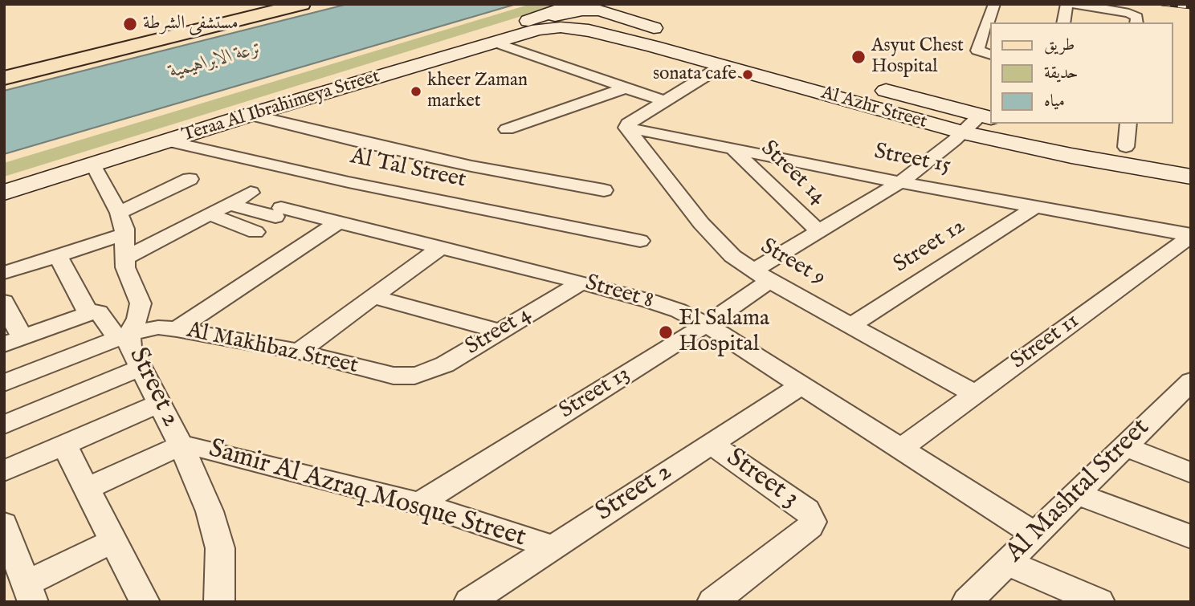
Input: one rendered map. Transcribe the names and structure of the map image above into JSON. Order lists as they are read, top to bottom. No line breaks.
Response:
{"streets":{"main road":["Teraa Al Ibrahimeya Street","Al Azhr Street"],"street":["Street 15","Al Tal Street","Street 14","Street 12","Street 9","Street 8","Street 4","Street 11","Al Makhbaz Street","Street 2","Street 13","Street 3","Al Mashtal Street","Samir Al Azraq Mosque Street"]},"crossings":[["Teraa Al Ibrahimeya Street","Al Azhr Street"],["Teraa Al Ibrahimeya Street","Al Tal Street"],["Al Azhr Street","Street 13"],["Street 15","Street 14"],["Street 15","Street 12"],["Street 15","Street 9"],["Street 15","Street 11"],["Street 15","Street 13"],["Street 14","Street 13"],["Street 12","Street 9"],["Street 9","Street 11"],["Street 9","Street 13"],["Street 8","Street 4"],["Street 8","Street 11"],["Street 8","Street 2"],["Street 8","Street 13"],["Street 8","Al Mashtal Street"],["Street 4","Al Makhbaz Street"],["Al Makhbaz Street","Street 2"],["Street 2","Street 3"],["Street 2","Samir Al Azraq Mosque Street"],["Street 13","Samir Al Azraq Mosque Street"]],"water":["ترعة الابراهيمية"],"places":["مستشفى الشرطة","Asyut Chest Hospital","sonata cafe","kheer Zaman market","El Salama Hospital"],"legend":["طريق","حديقة","مياه"]}
